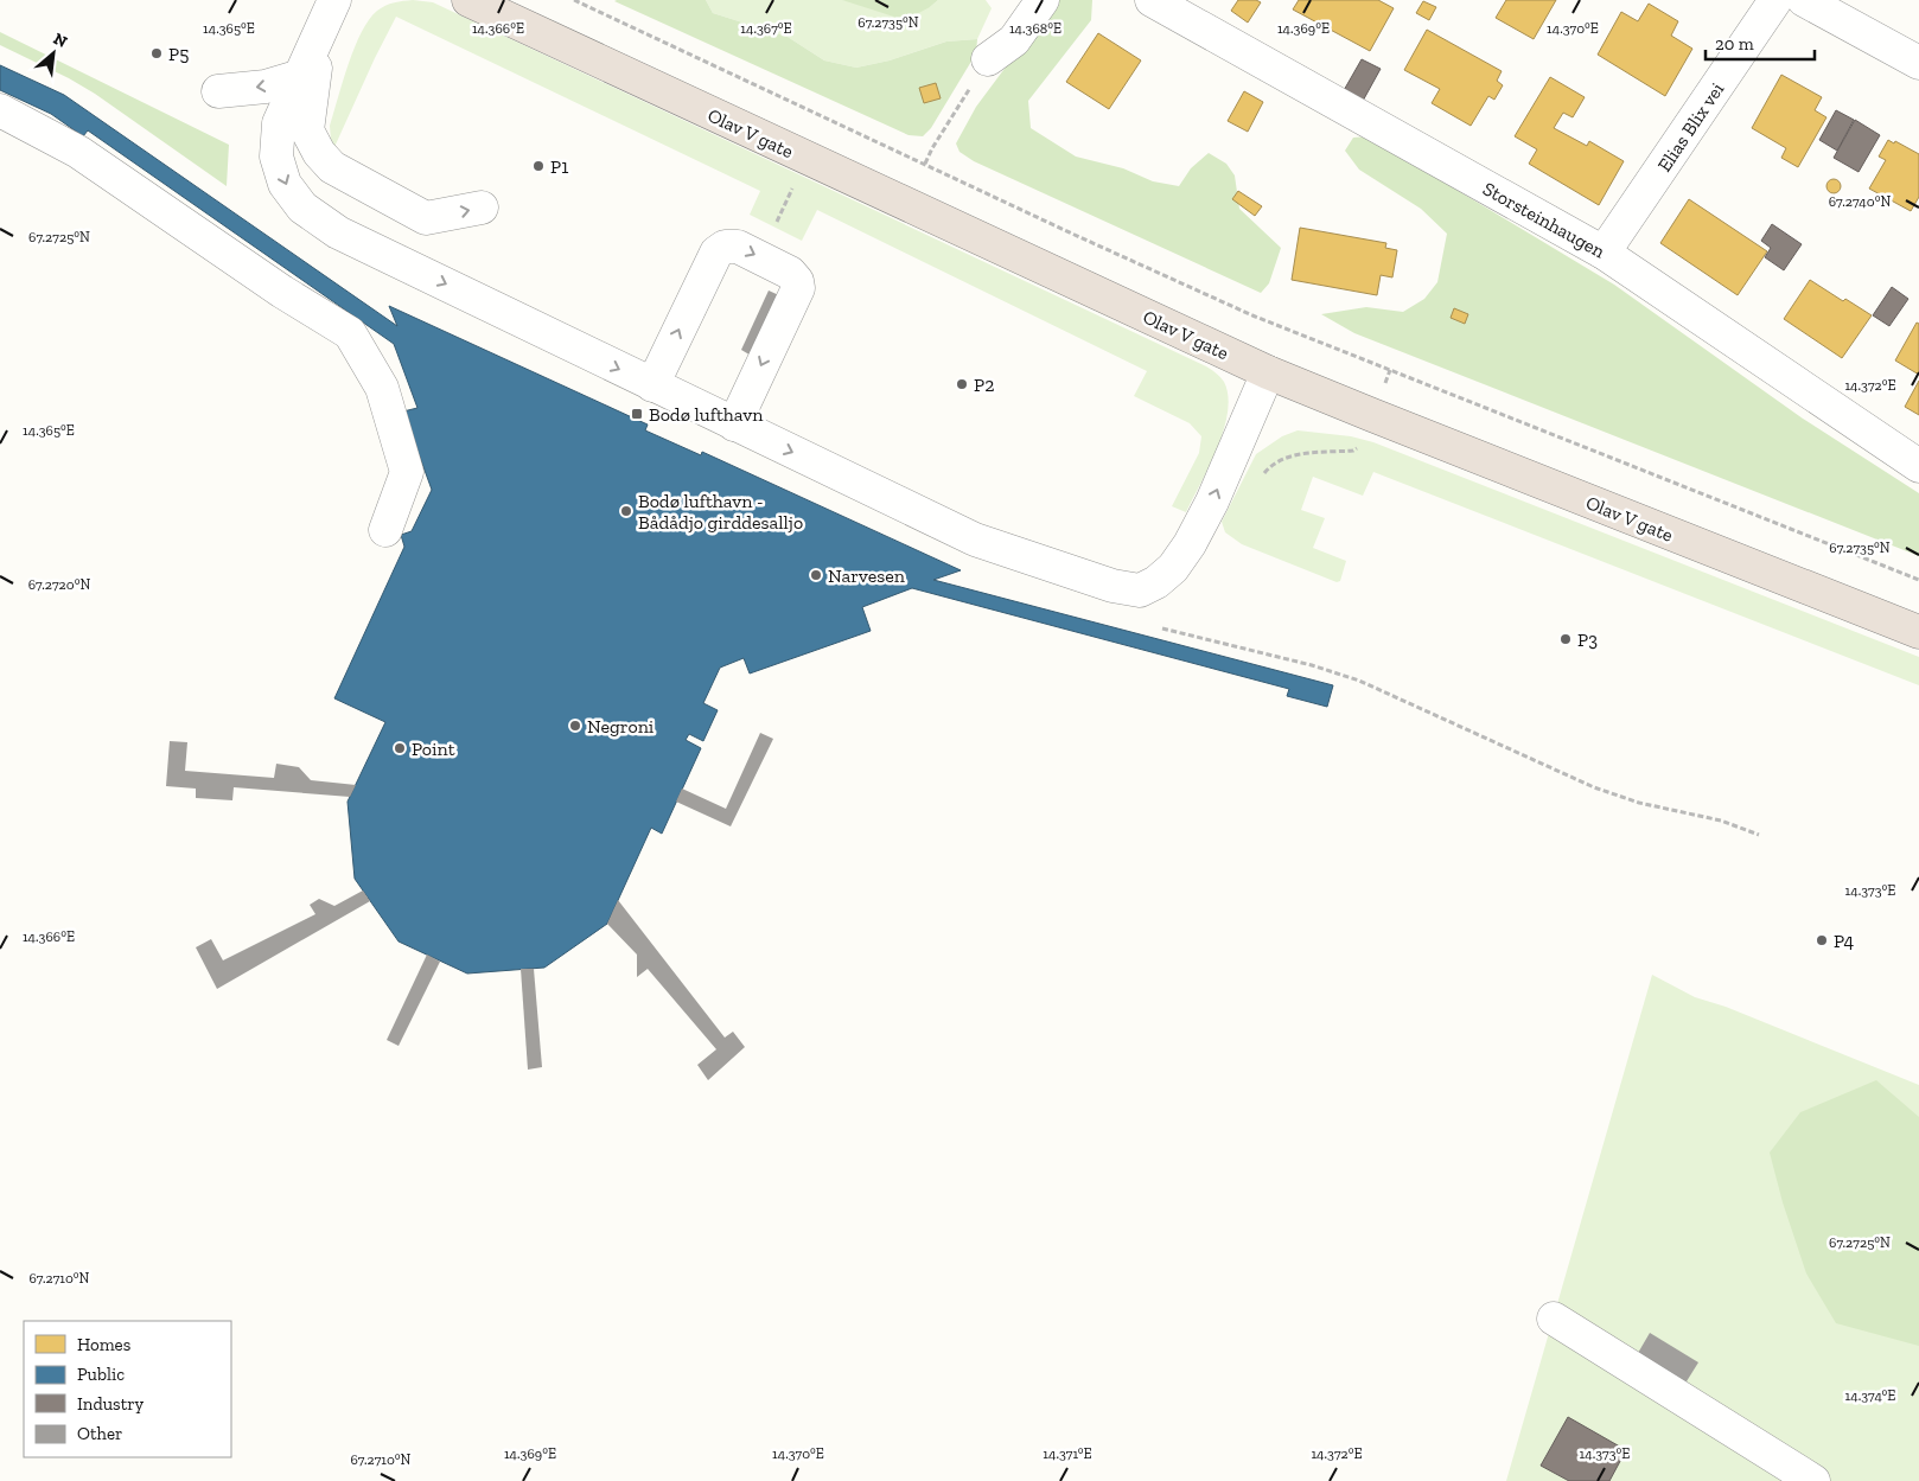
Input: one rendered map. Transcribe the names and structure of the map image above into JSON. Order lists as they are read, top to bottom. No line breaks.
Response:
{"streets":{"highway":["Olav V gate"],"street":["Elias Blix vei","Storsteinhaugen"]},"crossings":[["Elias Blix vei","Storsteinhaugen"]],"places":{"other":["P5","P1","P2","Bodø lufthavn - Bådådjo girddesalljo","Narvesen","P3","Negroni","Point","P4"],"transit":["Bodø lufthavn"]},"legend":["Homes","Public","Industry","Other"],"scale_bar":"20 m","north":"top right","coordinates":["67.2735°N","14.365°E","14.366°E","14.367°E","14.368°E","14.369°E","14.370°E","67.2740°N","67.2725°N","14.372°E","67.2720°N","14.373°E","67.2710°N","14.374°E","14.371°E"]}
